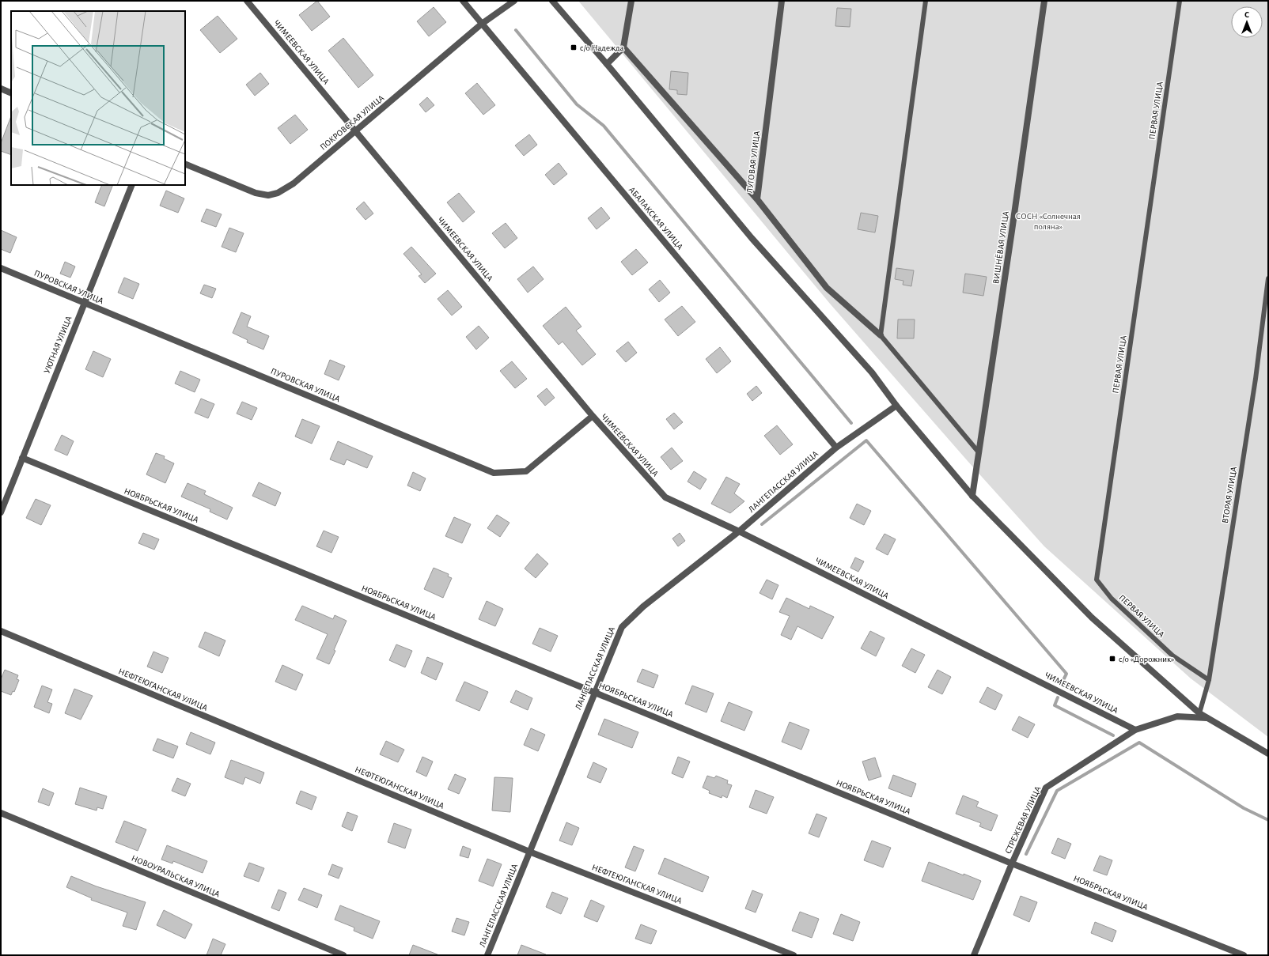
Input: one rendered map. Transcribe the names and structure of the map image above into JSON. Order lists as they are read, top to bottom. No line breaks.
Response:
{"streets":{"street":["ЧИМЕЕВСКАЯ УЛИЦА","ПОКРОВСКАЯ УЛИЦА","ЛУГОВАЯ УЛИЦА","АБАЛАКСКАЯ УЛИЦА","ВИШНЁВАЯ УЛИЦА","ПУРОВСКАЯ УЛИЦА","УЮТНАЯ УЛИЦА","ЛАНГЕПАССКАЯ УЛИЦА","НОЯБРЬСКАЯ УЛИЦА","НЕФТЕЮГАНСКАЯ УЛИЦА","СТРЕЖЕВАЯ УЛИЦА","НОВОУРАЛЬСКАЯ УЛИЦА"],"lane":["ПЕРВАЯ УЛИЦА","ВТОРАЯ УЛИЦА"]},"crossings":[["ЧИМЕЕВСКАЯ УЛИЦА","ПОКРОВСКАЯ УЛИЦА"],["ЧИМЕЕВСКАЯ УЛИЦА","ПУРОВСКАЯ УЛИЦА"],["ЧИМЕЕВСКАЯ УЛИЦА","ЛАНГЕПАССКАЯ УЛИЦА"],["ЧИМЕЕВСКАЯ УЛИЦА","СТРЕЖЕВАЯ УЛИЦА"],["ПЕРВАЯ УЛИЦА","ВТОРАЯ УЛИЦА"],["ПОКРОВСКАЯ УЛИЦА","АБАЛАКСКАЯ УЛИЦА"],["АБАЛАКСКАЯ УЛИЦА","ЛАНГЕПАССКАЯ УЛИЦА"],["ПУРОВСКАЯ УЛИЦА","УЮТНАЯ УЛИЦА"],["УЮТНАЯ УЛИЦА","НОЯБРЬСКАЯ УЛИЦА"],["ЛАНГЕПАССКАЯ УЛИЦА","НОЯБРЬСКАЯ УЛИЦА"],["ЛАНГЕПАССКАЯ УЛИЦА","НЕФТЕЮГАНСКАЯ УЛИЦА"],["НОЯБРЬСКАЯ УЛИЦА","СТРЕЖЕВАЯ УЛИЦА"]],"parks":["СОСН «Солнечная поляна»"],"places":{"transit":["с/о Надежда","с/о «Дорожник»"]},"north":"top"}
